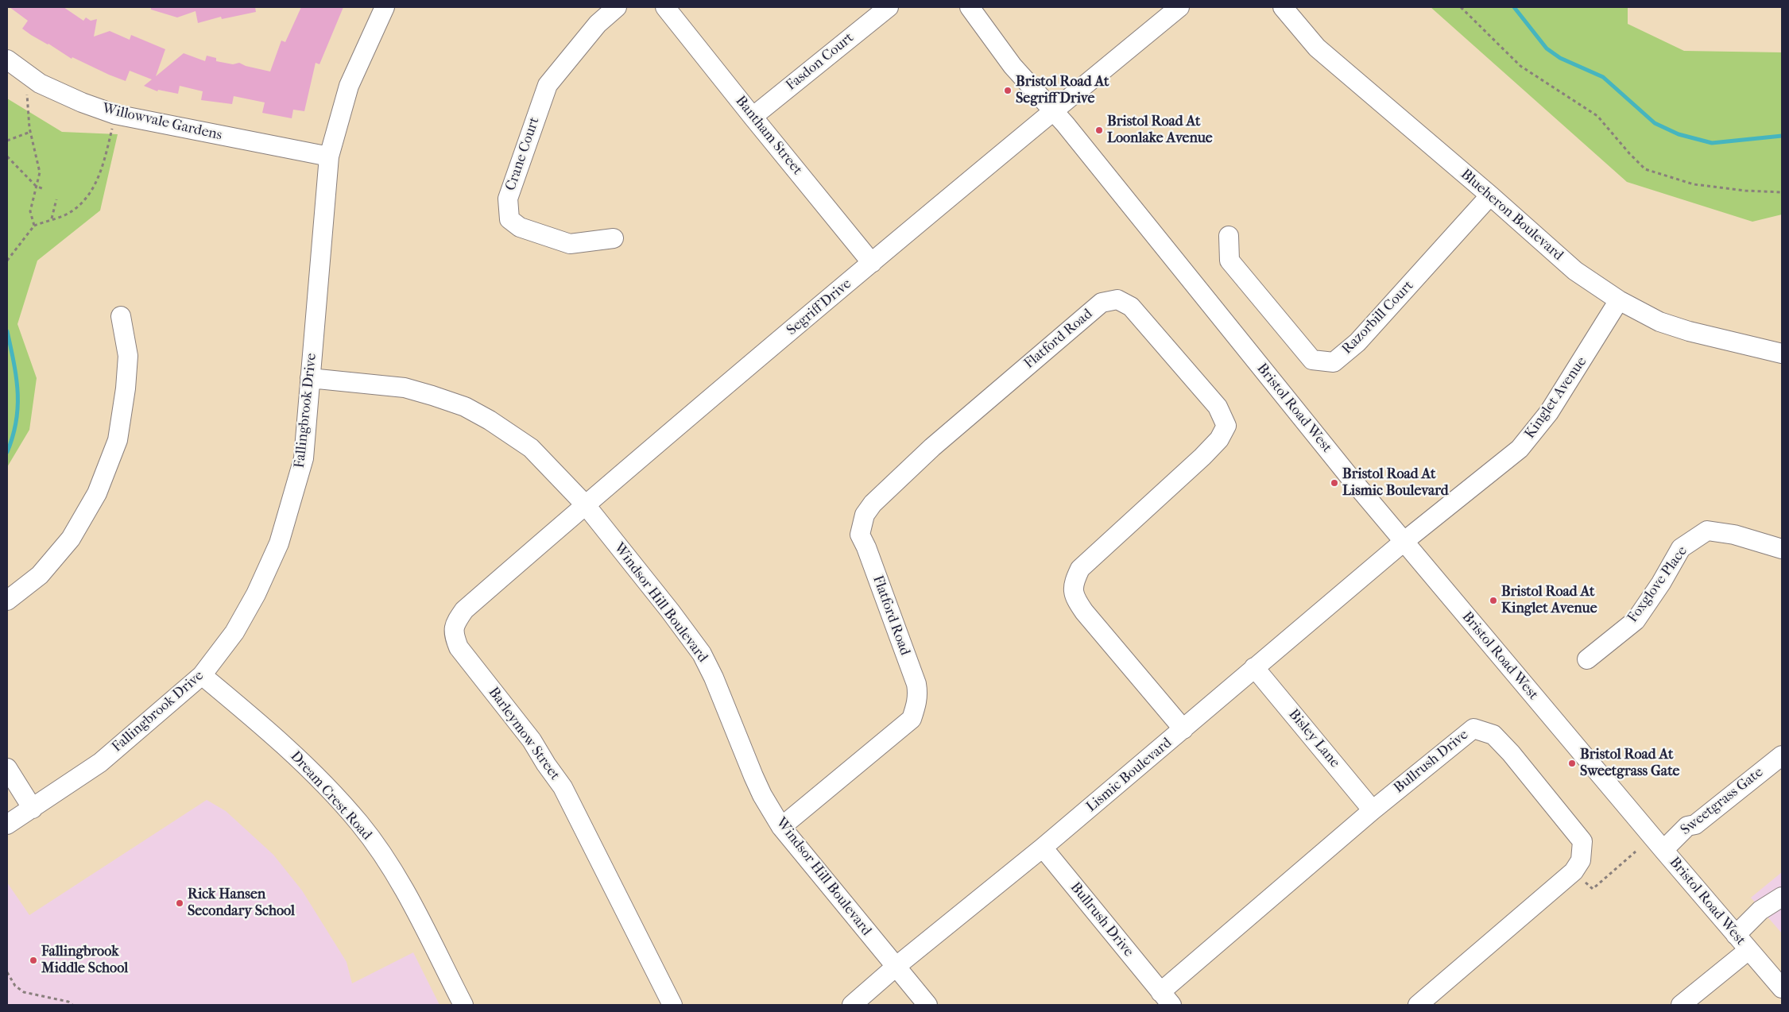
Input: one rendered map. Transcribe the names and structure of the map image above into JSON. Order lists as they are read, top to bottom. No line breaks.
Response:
{"streets":{"street":["Fasdon Court","Willowvale Gardens","Bantham Street","Crane Court","Blueheron Boulevard","Segriff Drive","Razorbill Court","Flatford Road","Kinglet Avenue","Bristol Road West","Fallingbrook Drive","Foxglove Place","Windsor Hill Boulevard","Barleymow Street","Bisley Lane","Bullrush Drive","Lismic Boulevard","Dream Crest Road","Sweetgrass Gate"]},"crossings":[["Fasdon Court","Bantham Street"],["Willowvale Gardens","Fallingbrook Drive"],["Bantham Street","Segriff Drive"],["Blueheron Boulevard","Razorbill Court"],["Blueheron Boulevard","Kinglet Avenue"],["Segriff Drive","Bristol Road West"],["Segriff Drive","Windsor Hill Boulevard"],["Segriff Drive","Barleymow Street"],["Flatford Road","Windsor Hill Boulevard"],["Flatford Road","Lismic Boulevard"],["Kinglet Avenue","Bristol Road West"],["Kinglet Avenue","Lismic Boulevard"],["Bristol Road West","Lismic Boulevard"],["Bristol Road West","Sweetgrass Gate"],["Fallingbrook Drive","Windsor Hill Boulevard"],["Fallingbrook Drive","Dream Crest Road"],["Windsor Hill Boulevard","Barleymow Street"],["Windsor Hill Boulevard","Lismic Boulevard"],["Bisley Lane","Bullrush Drive"],["Bisley Lane","Lismic Boulevard"],["Bullrush Drive","Lismic Boulevard"]],"places":["Bristol Road At Segriff Drive","Bristol Road At Loonlake Avenue","Bristol Road At Lismic Boulevard","Bristol Road At Kinglet Avenue","Bristol Road At Sweetgrass Gate","Rick Hansen Secondary School","Fallingbrook Middle School"]}
